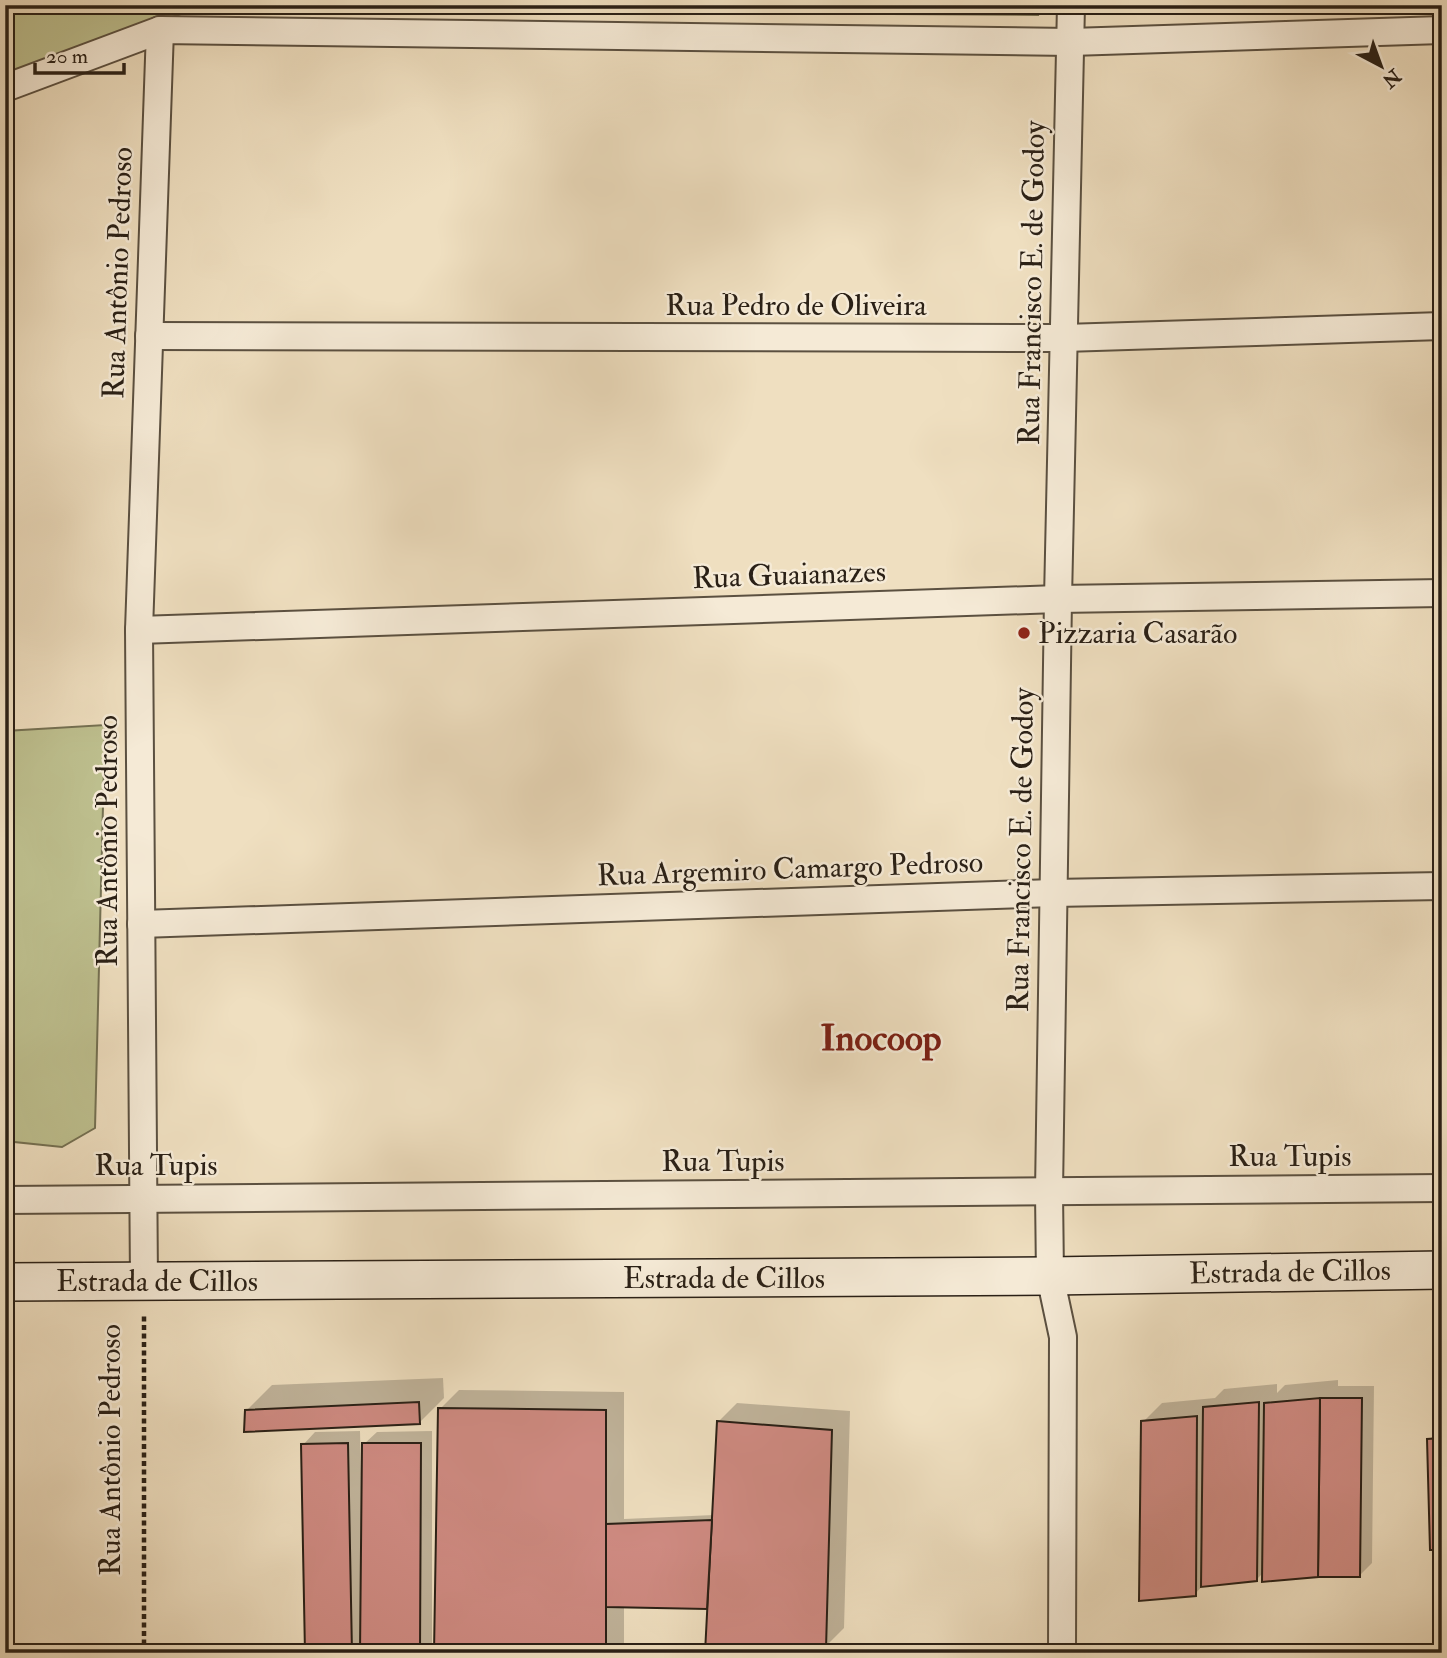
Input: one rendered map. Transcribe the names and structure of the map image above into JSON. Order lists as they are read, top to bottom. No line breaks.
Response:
{"streets":{"main road":["Estrada de Cillos"],"street":["Rua Antônio Pedroso","Rua Francisco E. de Godoy","Rua Pedro de Oliveira","Rua Guaianazes","Rua Argemiro Camargo Pedroso","Rua Tupis"]},"crossings":[["Rua Antônio Pedroso","Rua Pedro de Oliveira"],["Rua Antônio Pedroso","Rua Guaianazes"],["Rua Antônio Pedroso","Rua Argemiro Camargo Pedroso"],["Rua Antônio Pedroso","Rua Tupis"],["Rua Antônio Pedroso","Estrada de Cillos"],["Rua Francisco E. de Godoy","Rua Pedro de Oliveira"],["Rua Francisco E. de Godoy","Rua Guaianazes"],["Rua Francisco E. de Godoy","Rua Argemiro Camargo Pedroso"],["Rua Francisco E. de Godoy","Rua Tupis"],["Rua Francisco E. de Godoy","Estrada de Cillos"]],"districts":["Inocoop"],"places":["Pizzaria Casarão"],"scale_bar":"20 m","north":"bottom right"}
